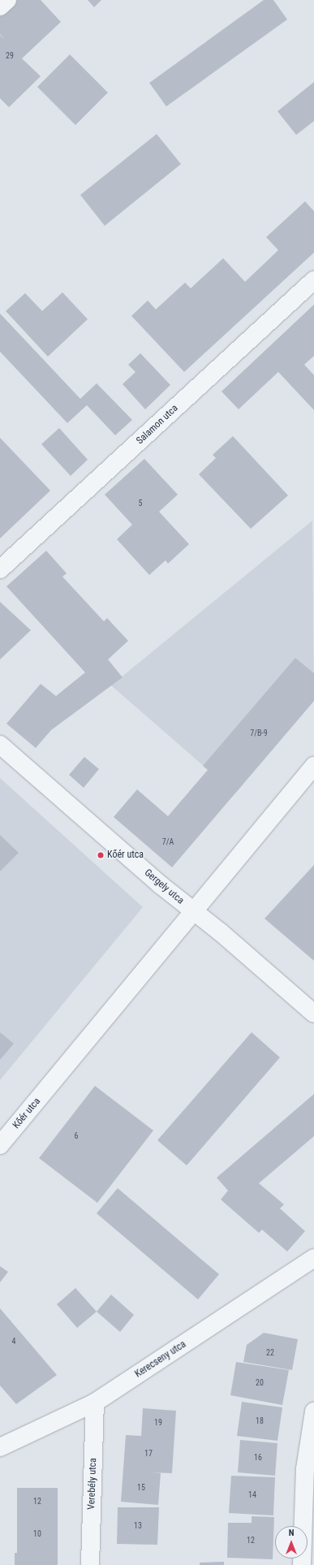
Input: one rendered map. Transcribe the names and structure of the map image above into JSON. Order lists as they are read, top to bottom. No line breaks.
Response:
{"streets":{"street":["Salamon utca","Gergely utca","Kőér utca","Kerecseny utca","Verebély utca"]},"crossings":[["Gergely utca","Kőér utca"],["Kerecseny utca","Verebély utca"]],"places":["Kőér utca"],"house_numbers":["29","5","7/B-9","7/A","6","4","22","20","18","19","17","16","15","14","12","13","10","12"],"north":"top"}
